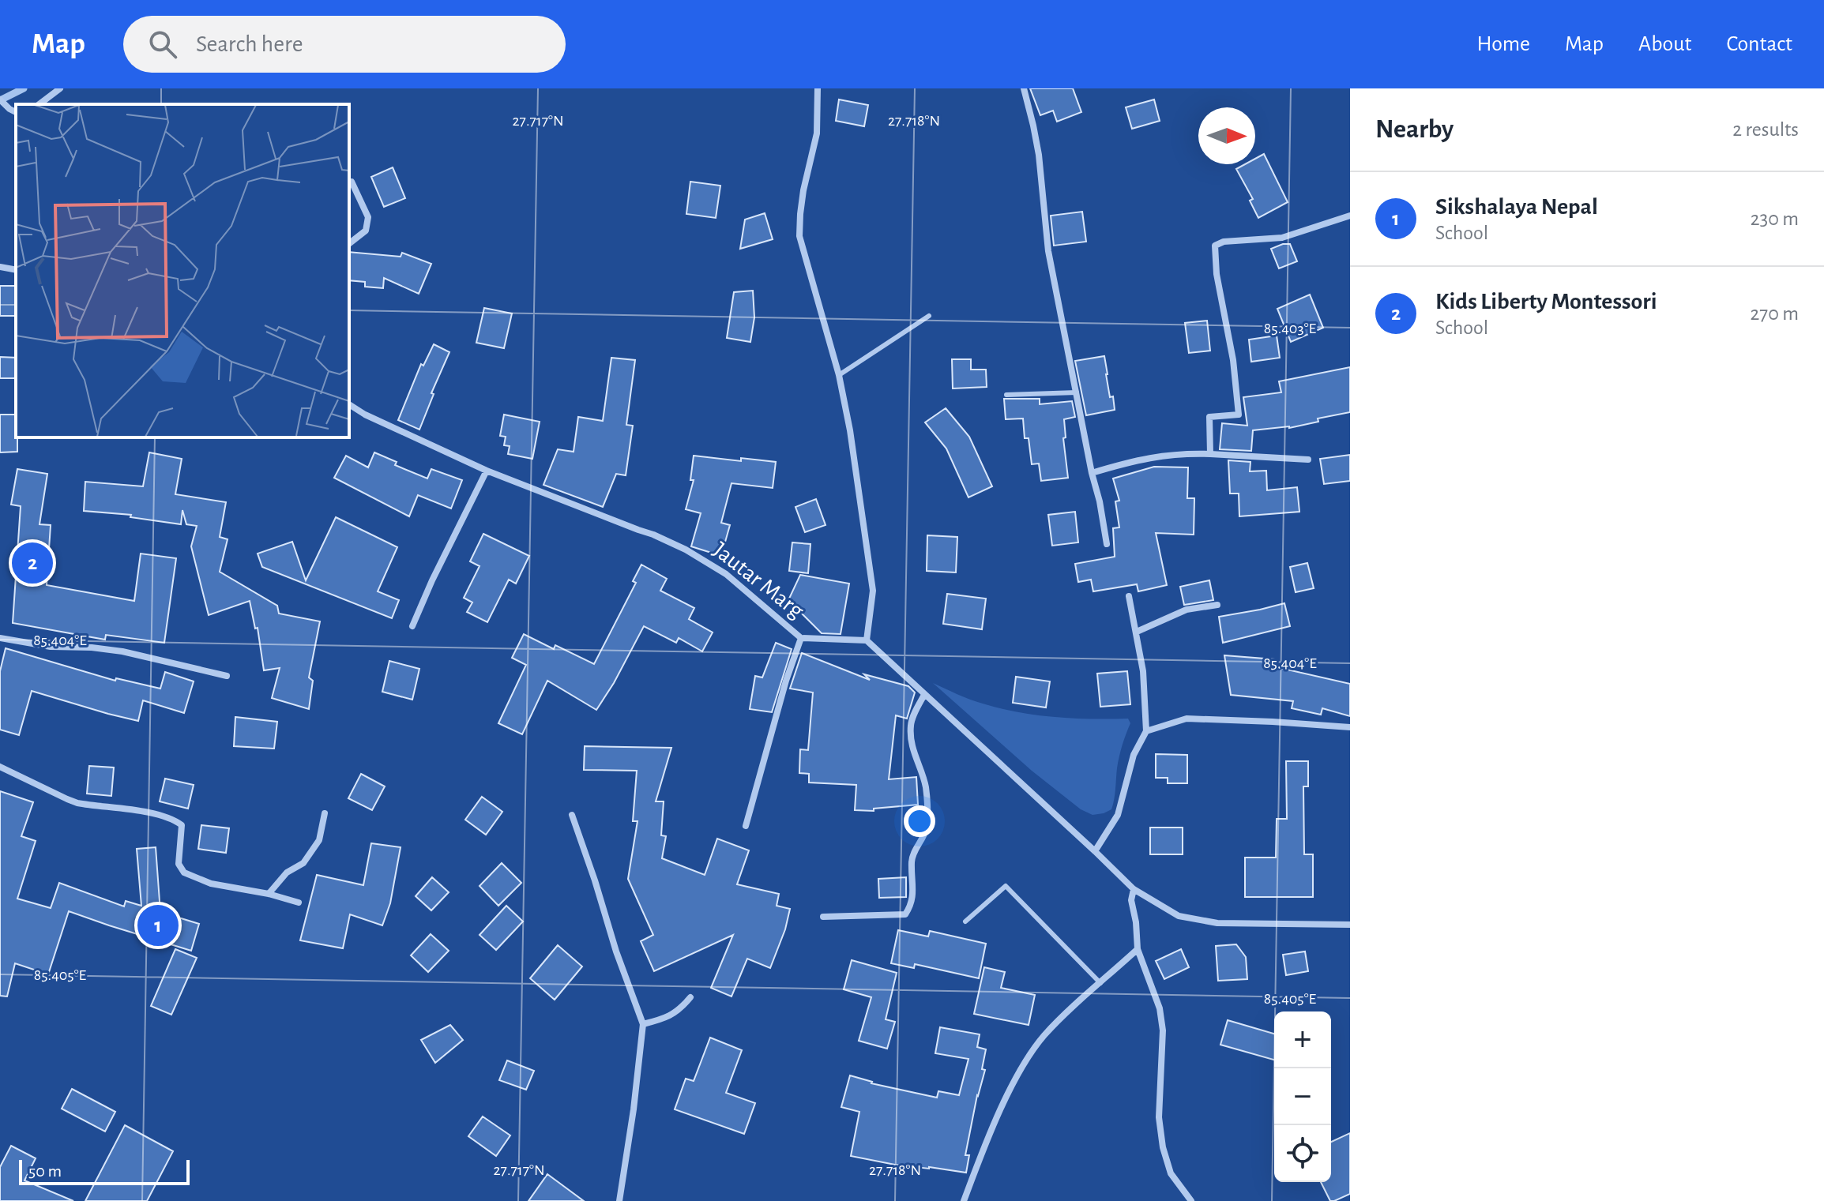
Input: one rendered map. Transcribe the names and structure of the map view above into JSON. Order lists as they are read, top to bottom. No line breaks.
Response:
{"streets":{"street":["Jautar Marg"]},"scale_bar":"50 m","north":"right","page":{"header":"Map","search":"Search here","nav":["Home","Map","About","Contact"],"heading":["Nearby","2 results"],"list":[{"mark":"1","name":"Sikshalaya Nepal","note":"School","value":"230 m"},{"mark":"2","name":"Kids Liberty Montessori","note":"School","value":"270 m"}],"pins":["2","1"],"map_buttons":["+","−"],"scale":"50 m"},"coordinates":["27.717°N","27.718°N","85.403°E","85.404°E","85.405°E"]}
